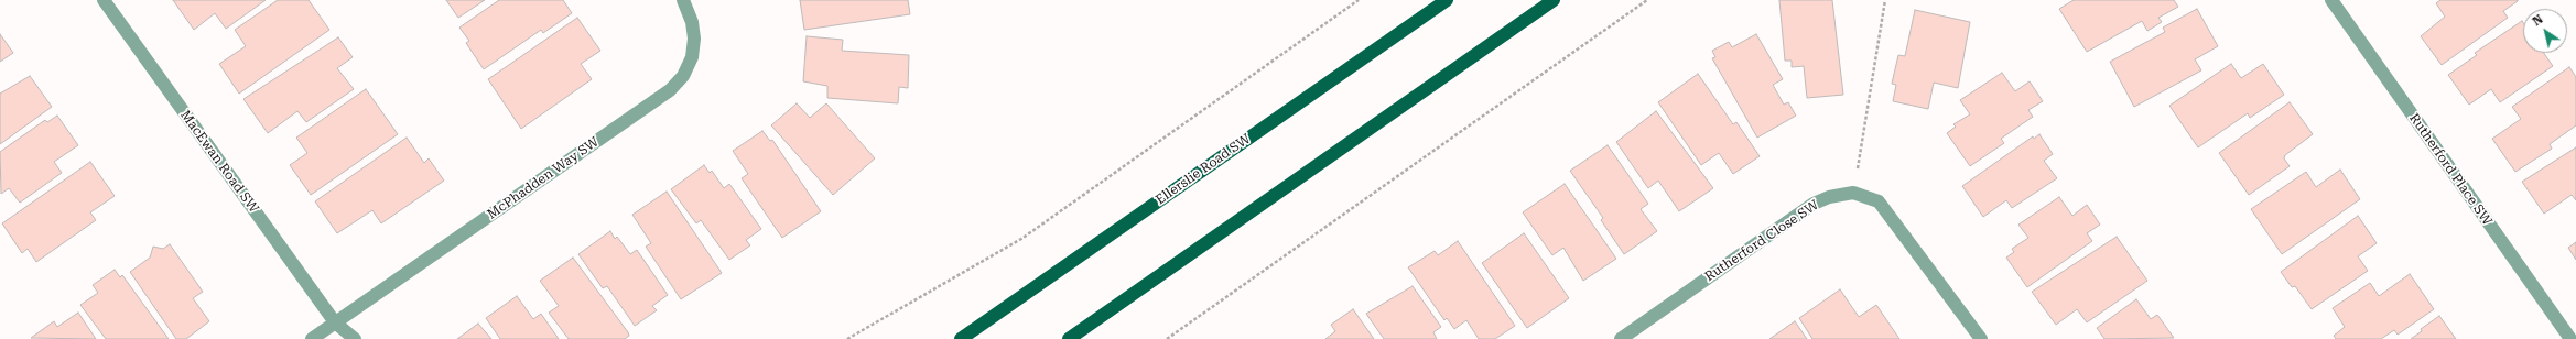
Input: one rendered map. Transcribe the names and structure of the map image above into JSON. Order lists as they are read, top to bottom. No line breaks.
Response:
{"streets":{"main road":["Ellerslie Road SW"],"street":["MacEwan Road SW","Rutherford Place SW","McPhadden Way SW","Rutherford Close SW"]},"crossings":[["MacEwan Road SW","McPhadden Way SW"]],"north":"top left"}
